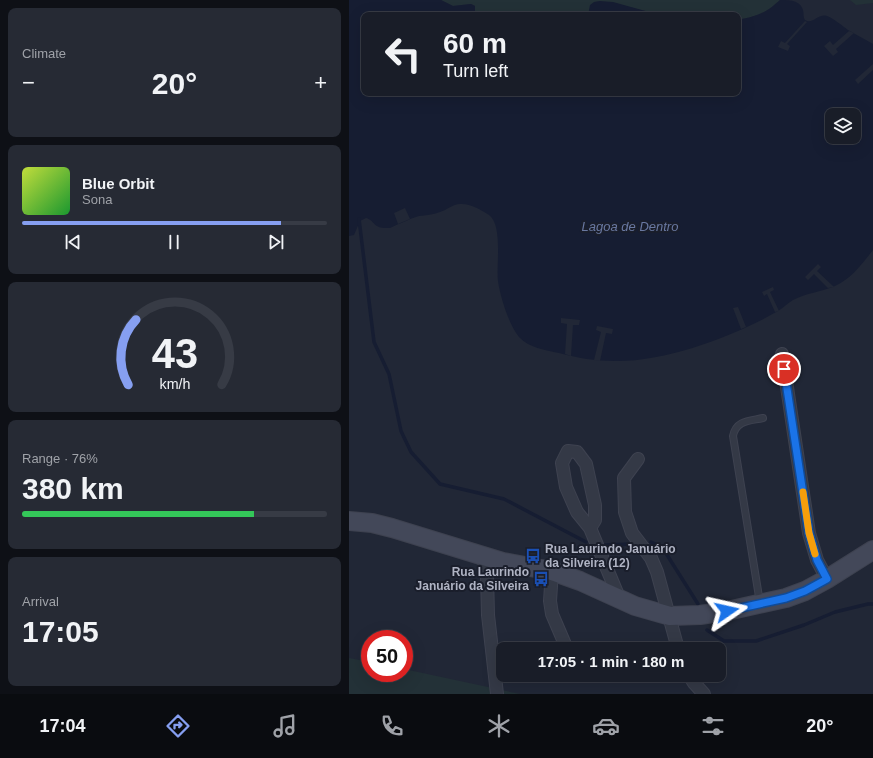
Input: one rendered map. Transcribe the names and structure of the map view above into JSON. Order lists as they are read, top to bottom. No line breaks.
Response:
{"water":["Lagoa de Dentro"],"places":{"bus stop":["Rua Laurindo Januário da Silveira (12)","Rua Laurindo Januário da Silveira"]},"page":{"tile":["Climate",["Range · 76%","380 km"],["Arrival","17:05"]],"turn":["60 m","Turn left"],"heat":["−","20°","+"],"song":["Blue Orbit","Sona"],"limit":"50","trip":"17:05 · 1 min · 180 m","tabs":["17:04","20°"],"gauge":["43","km/h"]}}
